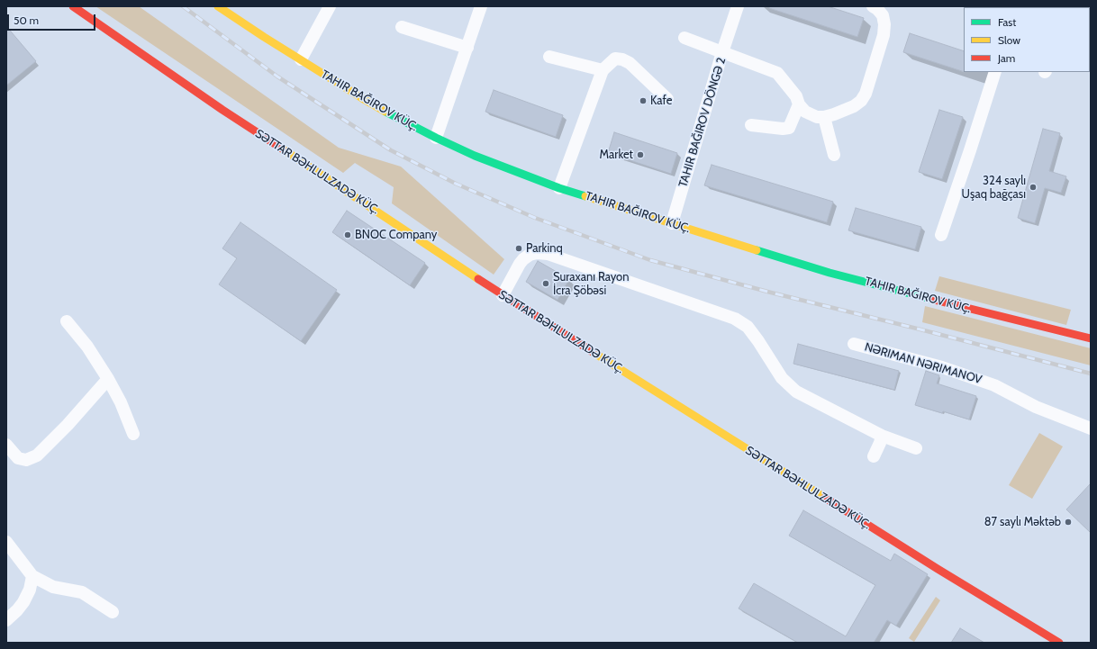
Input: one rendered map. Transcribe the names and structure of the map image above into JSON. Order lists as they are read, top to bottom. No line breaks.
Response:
{"streets":{"main road":["SƏTTAR BƏHLULZADƏ KÜÇ."],"street":["NƏRIMAN NƏRIMANOV"]},"places":["Kafe","Market","324 saylı Uşaq bağçası","BNOC Company","Parkinq","Suraxanı Rayon İcra Şöbəsi","87 saylı Məktəb"],"legend":["Fast","Slow","Jam"],"scale_bar":"50 m"}
